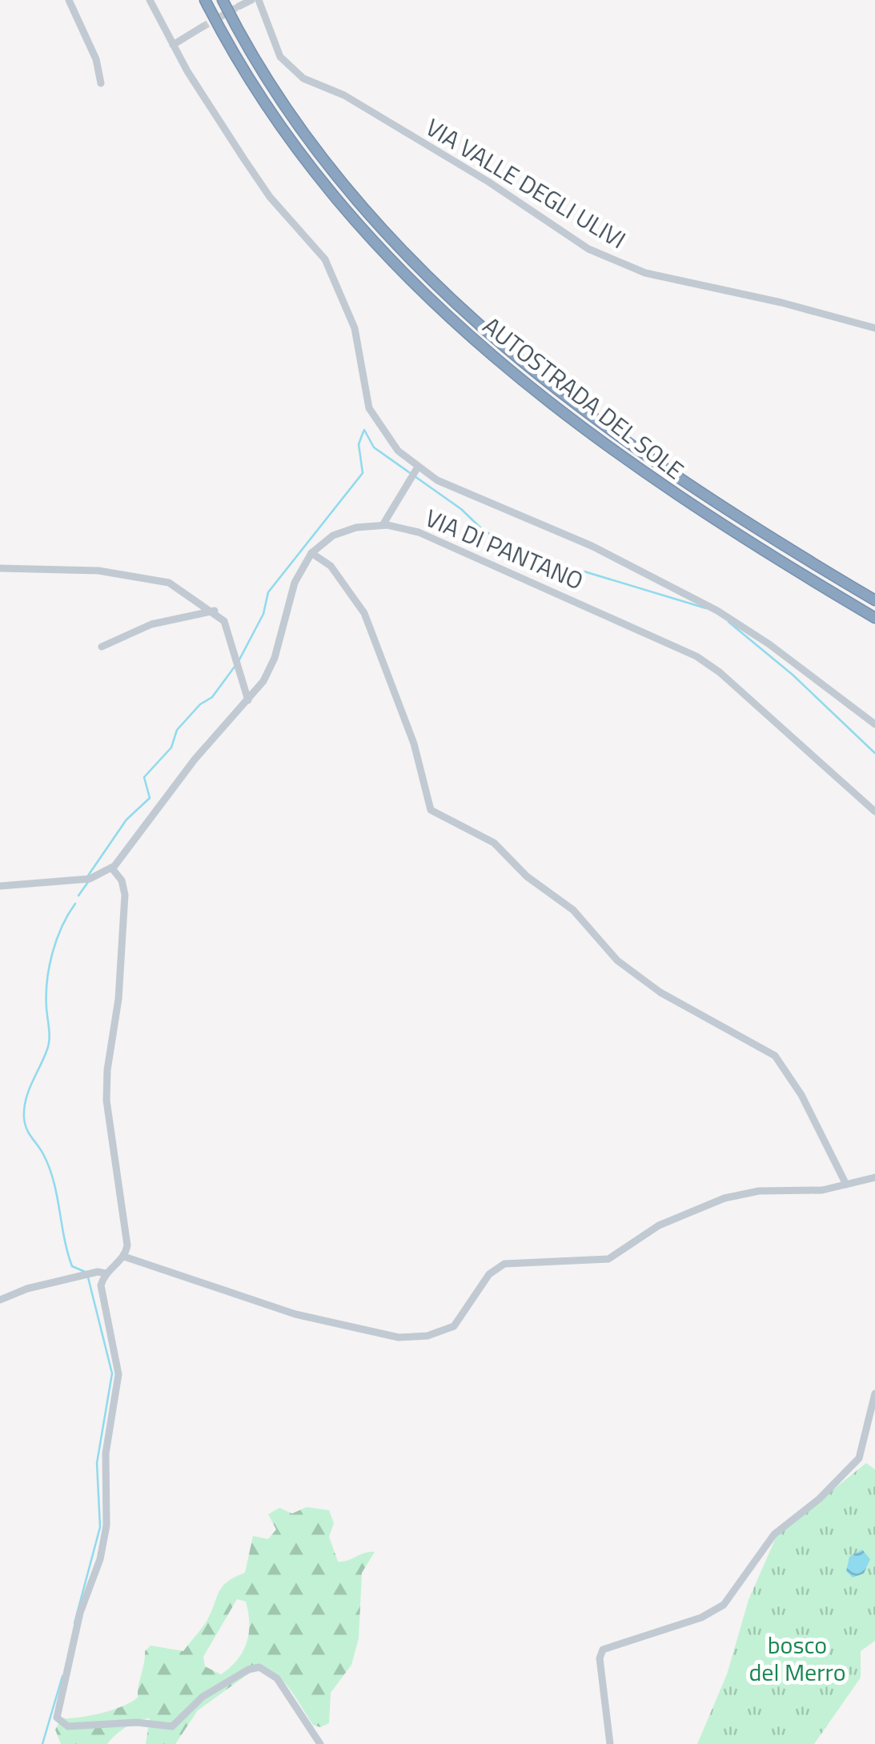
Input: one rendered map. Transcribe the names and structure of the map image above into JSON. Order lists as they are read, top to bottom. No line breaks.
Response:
{"streets":{"highway":["AUTOSTRADA DEL SOLE"],"street":["VIA VALLE DEGLI ULIVI","VIA DI PANTANO"]},"parks":["bosco del Merro"]}
